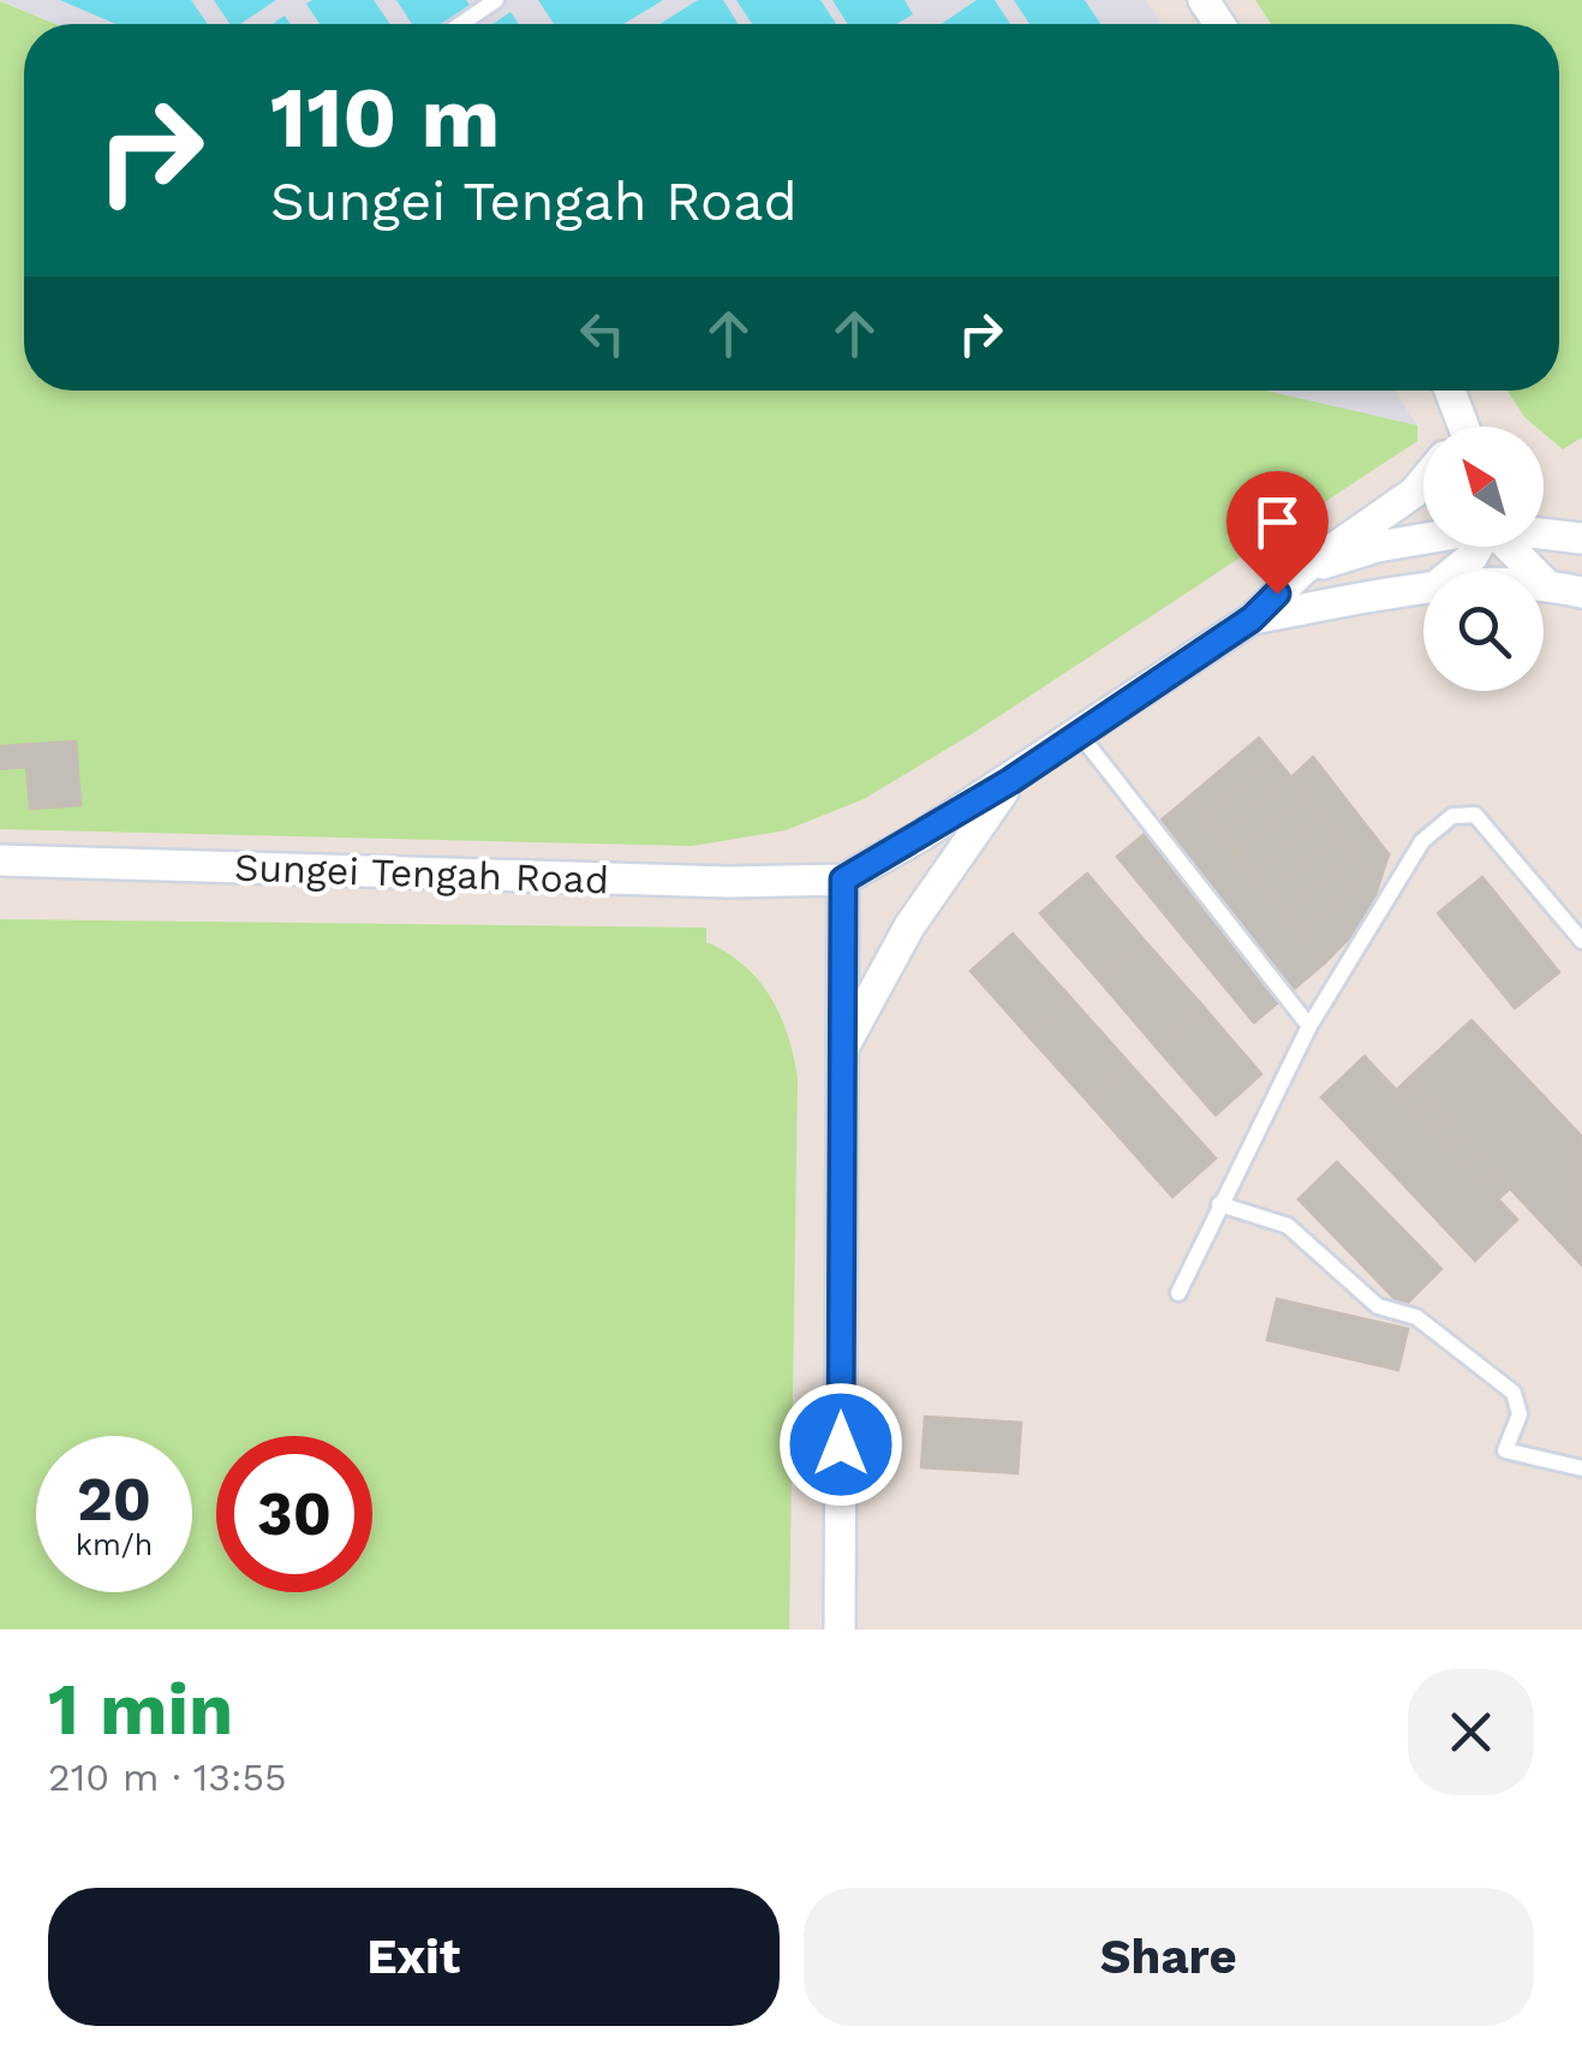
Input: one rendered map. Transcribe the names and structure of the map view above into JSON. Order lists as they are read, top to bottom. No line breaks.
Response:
{"streets":{"street":["Sungei Tengah Road"]},"north":"top left","page":{"turn":["110 m","Sungei Tengah Road"],"speed":"20 km/h","limit":"30","heading":["1 min","210 m · 13:55"],"buttons":["Exit","Share"]}}
